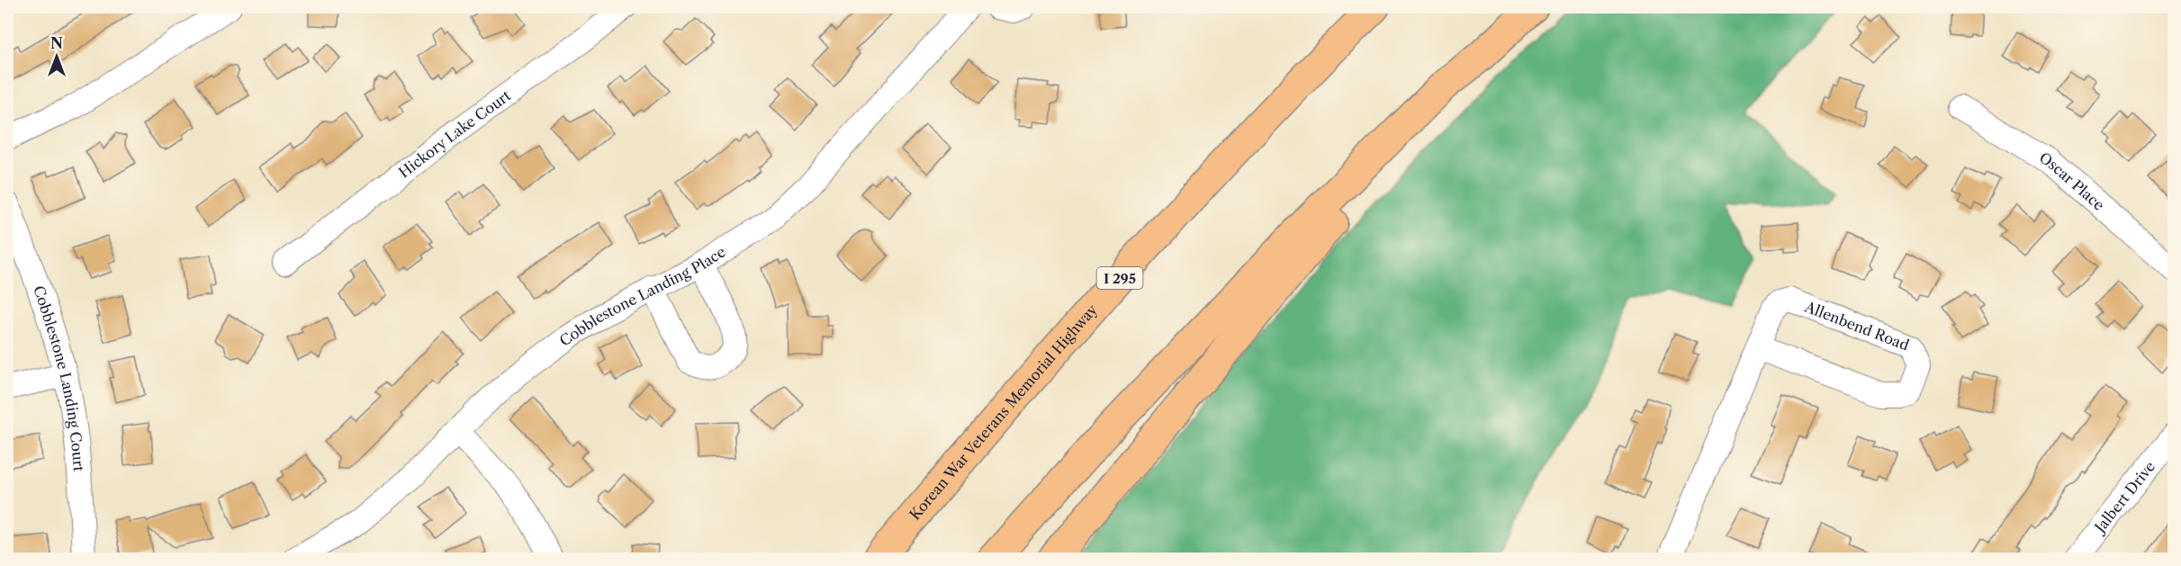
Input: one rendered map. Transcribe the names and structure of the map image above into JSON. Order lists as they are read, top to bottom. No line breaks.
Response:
{"streets":{"highway":["I 295","Korean War Veterans Memorial Highway"],"street":["Hickory Lake Court","Oscar Place","Cobblestone Landing Place","Allenbend Road","Cobblestone Landing Court","Jalbert Drive"]},"north":"top"}
